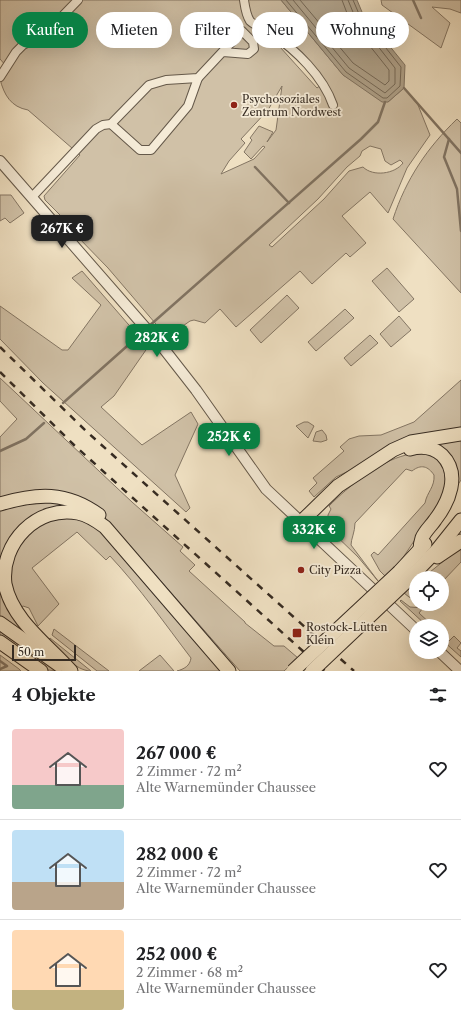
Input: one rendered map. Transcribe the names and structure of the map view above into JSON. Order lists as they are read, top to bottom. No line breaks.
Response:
{"places":{"other":["Psychosoziales Zentrum Nordwest","City Pizza"],"transit":["Rostock-Lütten Klein"]},"scale_bar":"50 m","page":{"chip":["Kaufen","Mieten","Filter","Neu","Wohnung"],"price":["267K €","282K €","252K €","332K €"],"scale":"50 m","heading":"4 Objekte","list":[{"name":"267 000 €","note":"2 Zimmer · 72 m² · Alte Warnemünder Chaussee"},{"name":"282 000 €","note":"2 Zimmer · 72 m² · Alte Warnemünder Chaussee"},{"name":"252 000 €","note":"2 Zimmer · 68 m² · Alte Warnemünder Chaussee"}]}}
